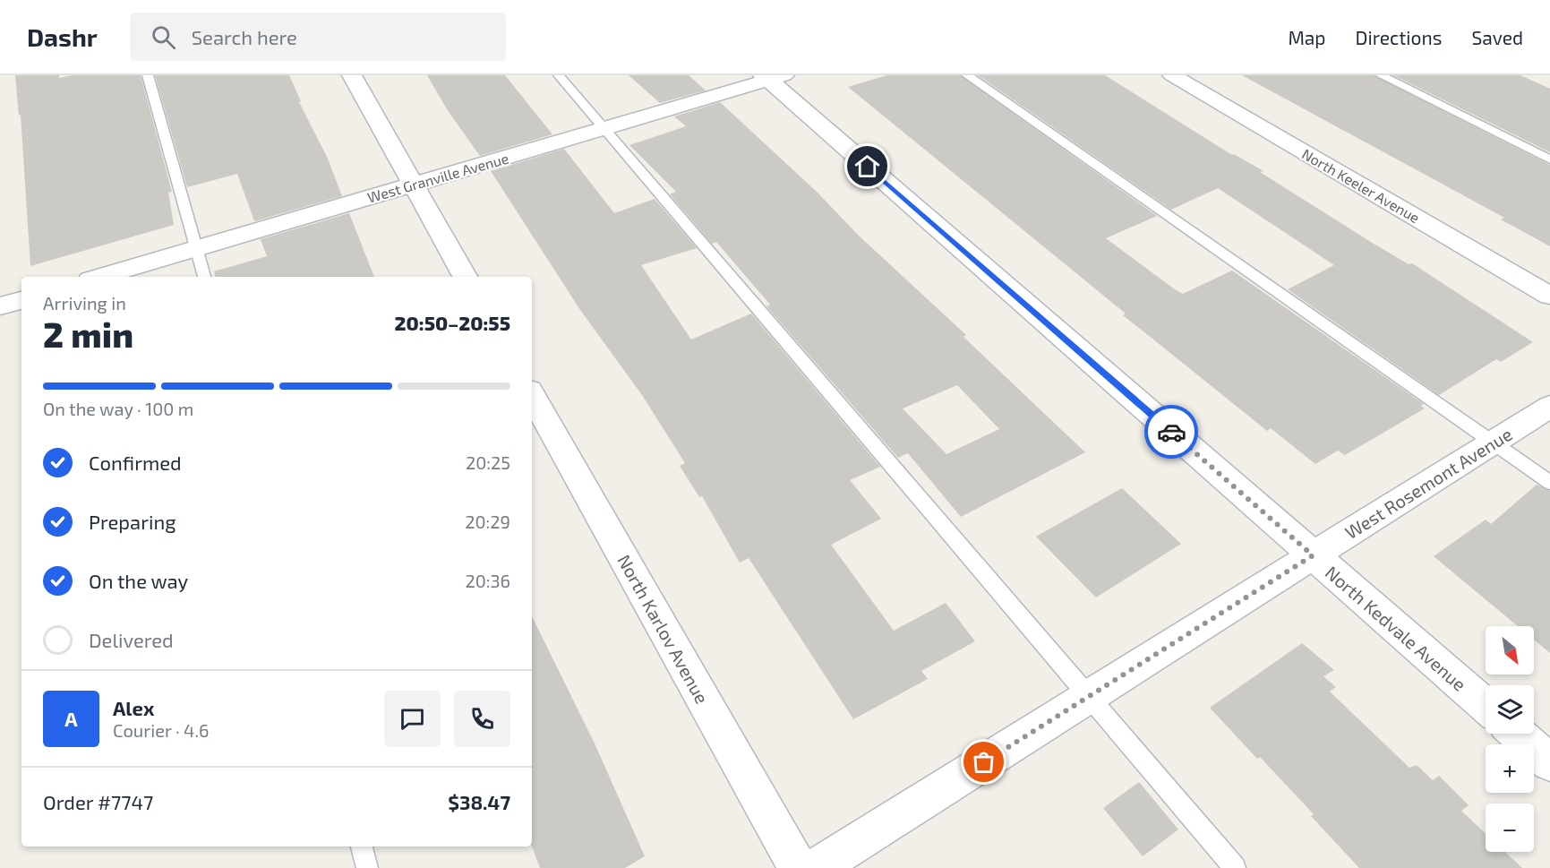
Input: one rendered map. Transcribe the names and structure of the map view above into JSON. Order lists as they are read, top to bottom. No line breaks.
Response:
{"streets":{"street":["West Granville Avenue","North Keeler Avenue","West Rosemont Avenue","North Kedvale Avenue","North Karlov Avenue"]},"crossings":[["West Granville Avenue","North Kedvale Avenue"],["West Rosemont Avenue","North Kedvale Avenue"]],"north":"bottom right","page":{"header":"Dashr","search":"Search here","nav":["Map","Directions","Saved"],"heading":["2 min","Arriving in","20:50–20:55"],"panel":["Alex","Courier · 4.6","Order #7747","$38.47"],"bar":"On the way · 100 m","list":[["Confirmed","20:25"],["Preparing","20:29"],["On the way","20:36"],"Delivered"],"map_buttons":["+","−"],"round":"A"}}
